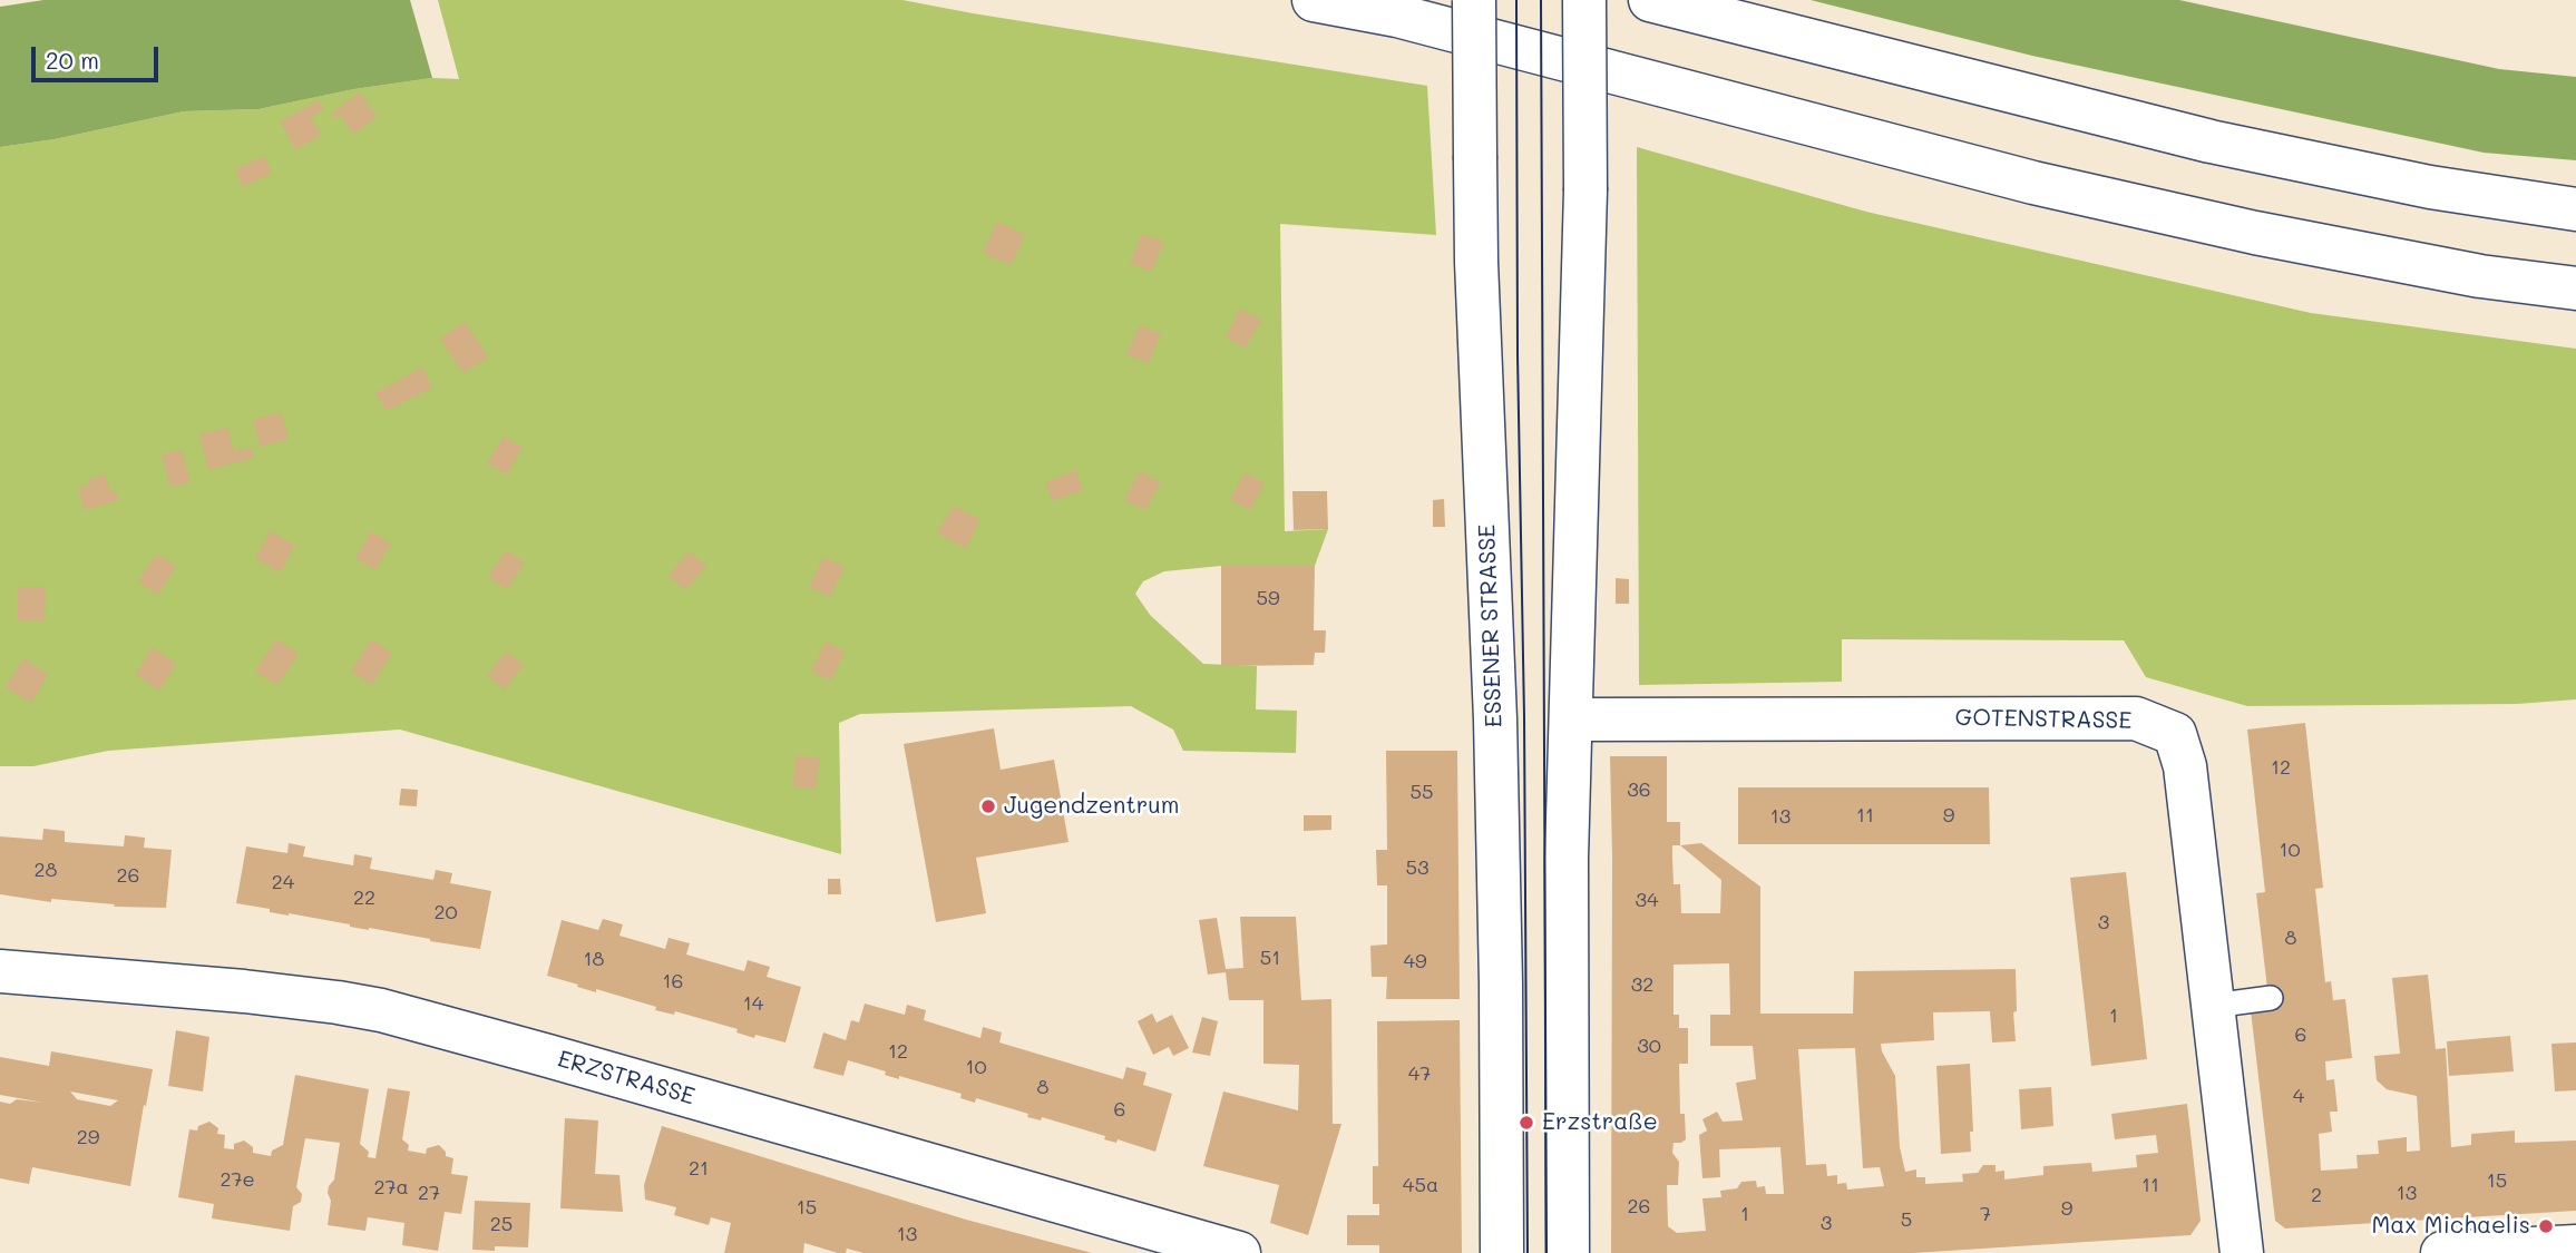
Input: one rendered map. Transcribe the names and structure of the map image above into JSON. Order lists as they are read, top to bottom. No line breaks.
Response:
{"streets":{"main road":["ESSENER STRASSE","GOTENSTRASSE","ERZSTRASSE"]},"places":["Jugendzentrum","Erzstraße","Max Michaelis"],"house_numbers":["59","12","36","55","11","9","13","10","53","28","26","24","22","34","20","3","8","51","18","49","16","32","14","1","6","30","12","10","47","8","4","6","29","21","27e","15","45a","11","27a","27","13","2","26","15","9","1","7","5","3","25","13"],"scale_bar":"20 m"}
